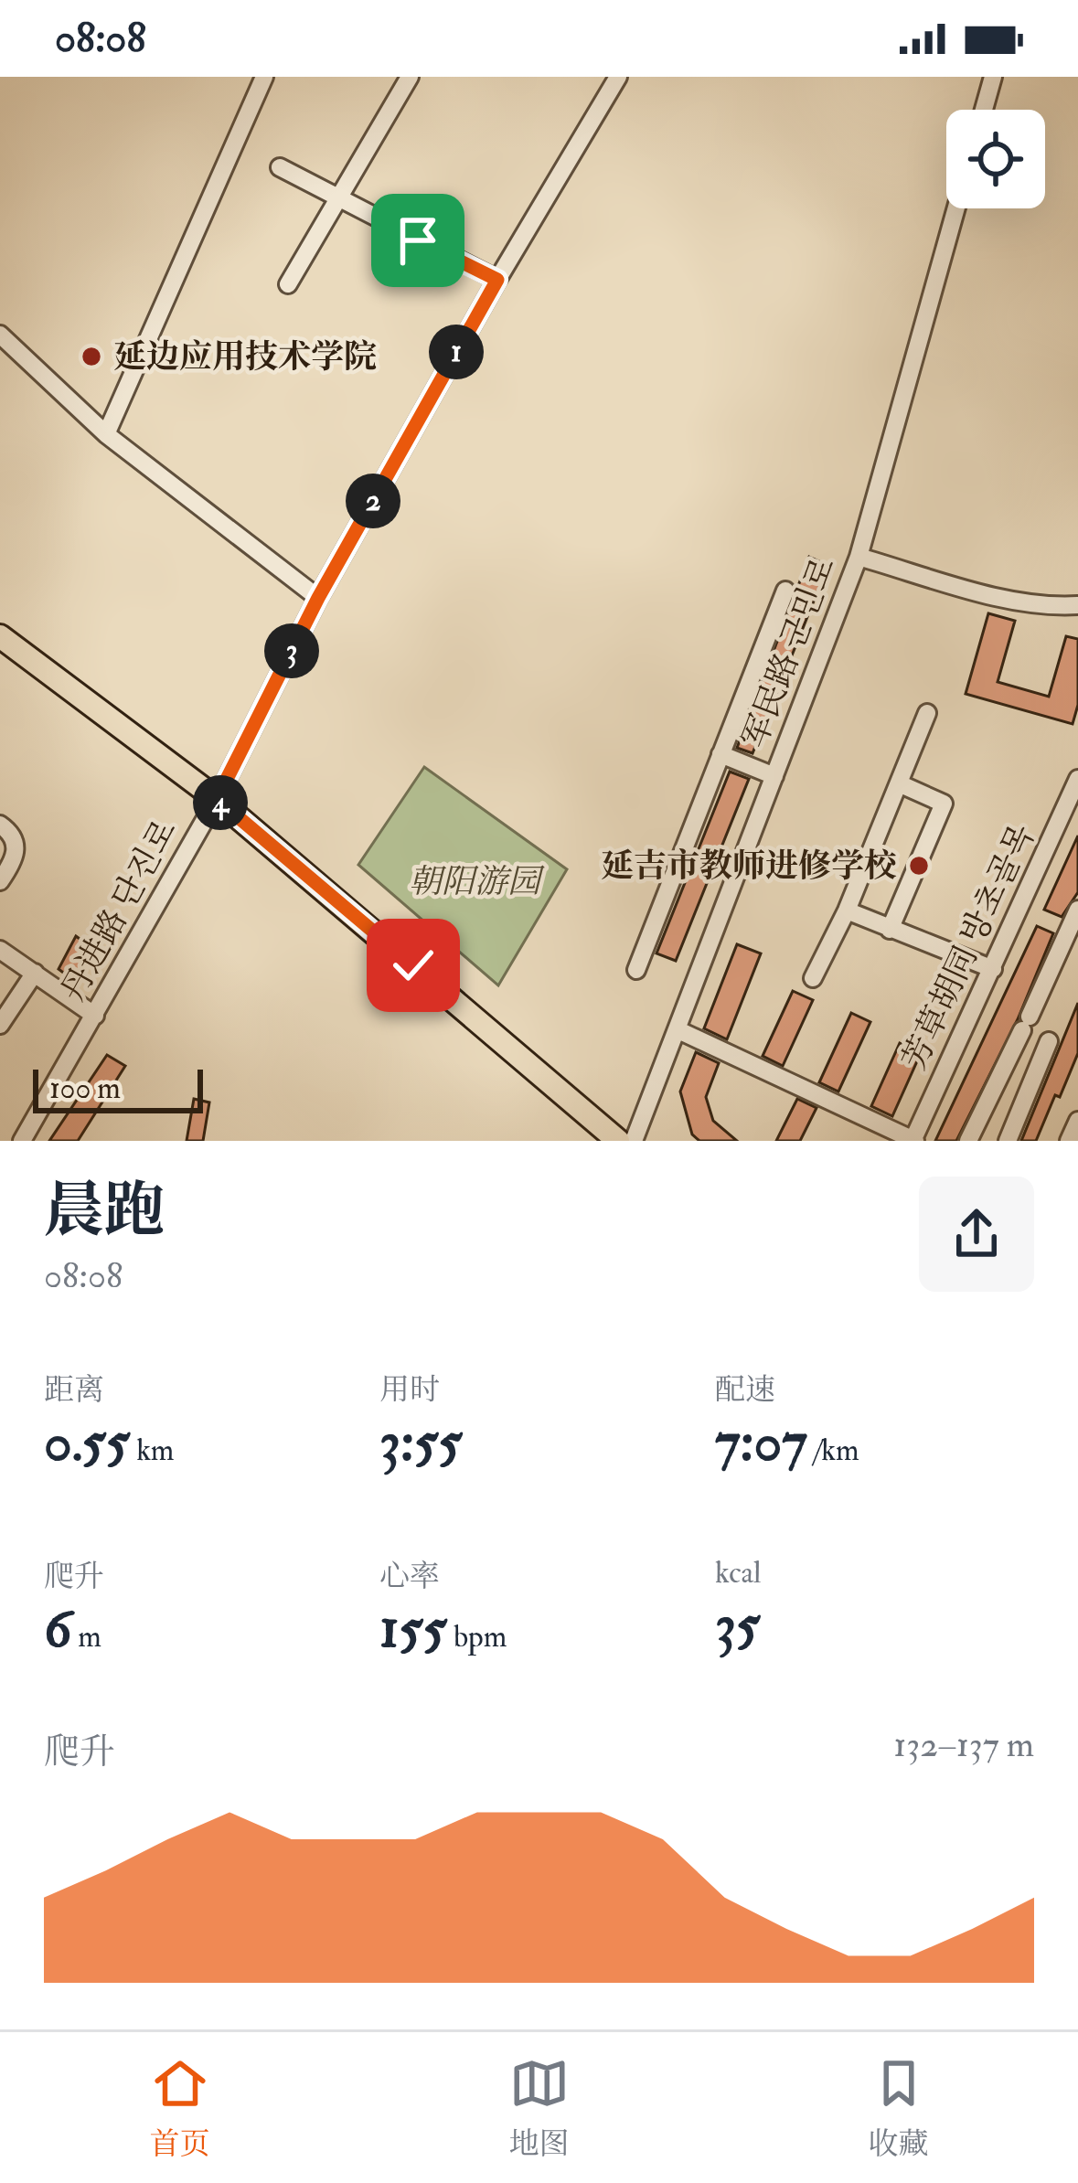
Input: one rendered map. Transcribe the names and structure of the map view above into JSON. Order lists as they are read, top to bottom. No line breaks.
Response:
{"streets":{"street":["军民路 군민로","丹进路 단진로","芳草胡同 방초골목"]},"parks":["朝阳游园"],"places":["延边应用技术学院","延吉市教师进修学校"],"scale_bar":"100 m","page":{"status":"08:08","pins":["1","2","3","4"],"scale":"100 m","heading":["晨跑","08:08"],"stats":[["距离","0.55 km"],["用时","3:55"],["配速","7:07 /km"],["爬升","6 m"],["心率","155 bpm"],["kcal","35"]],"chart":["爬升","132–137 m"],"tabs":["首页","地图","收藏"]}}
